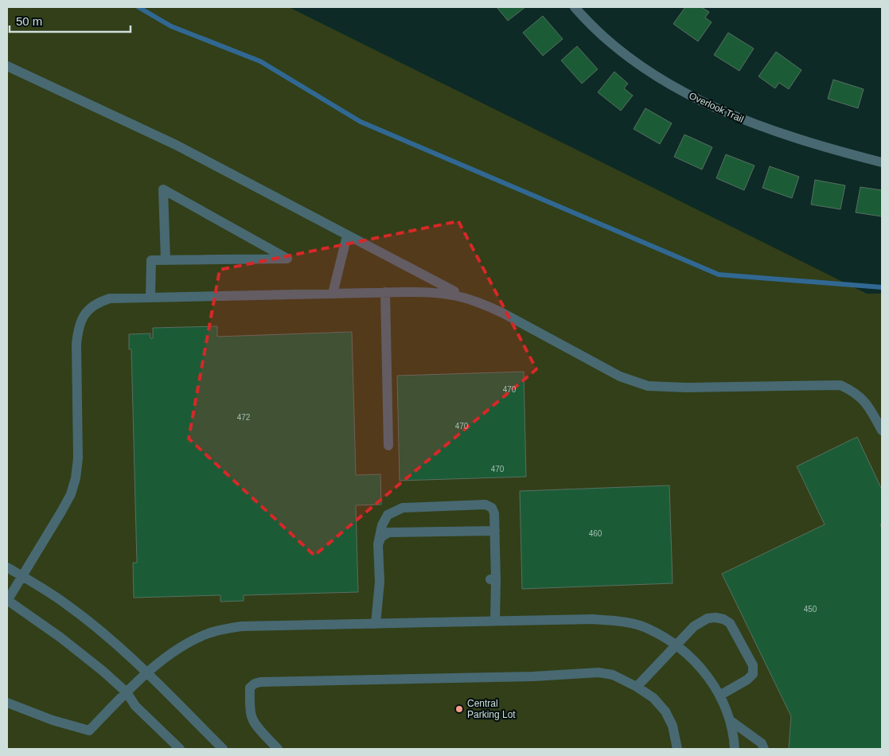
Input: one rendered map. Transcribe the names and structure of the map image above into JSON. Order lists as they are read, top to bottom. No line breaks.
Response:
{"streets":{"street":["Overlook Trail"]},"places":["Central Parking Lot"],"house_numbers":["470","472","470","470","460","450"],"scale_bar":"50 m"}
